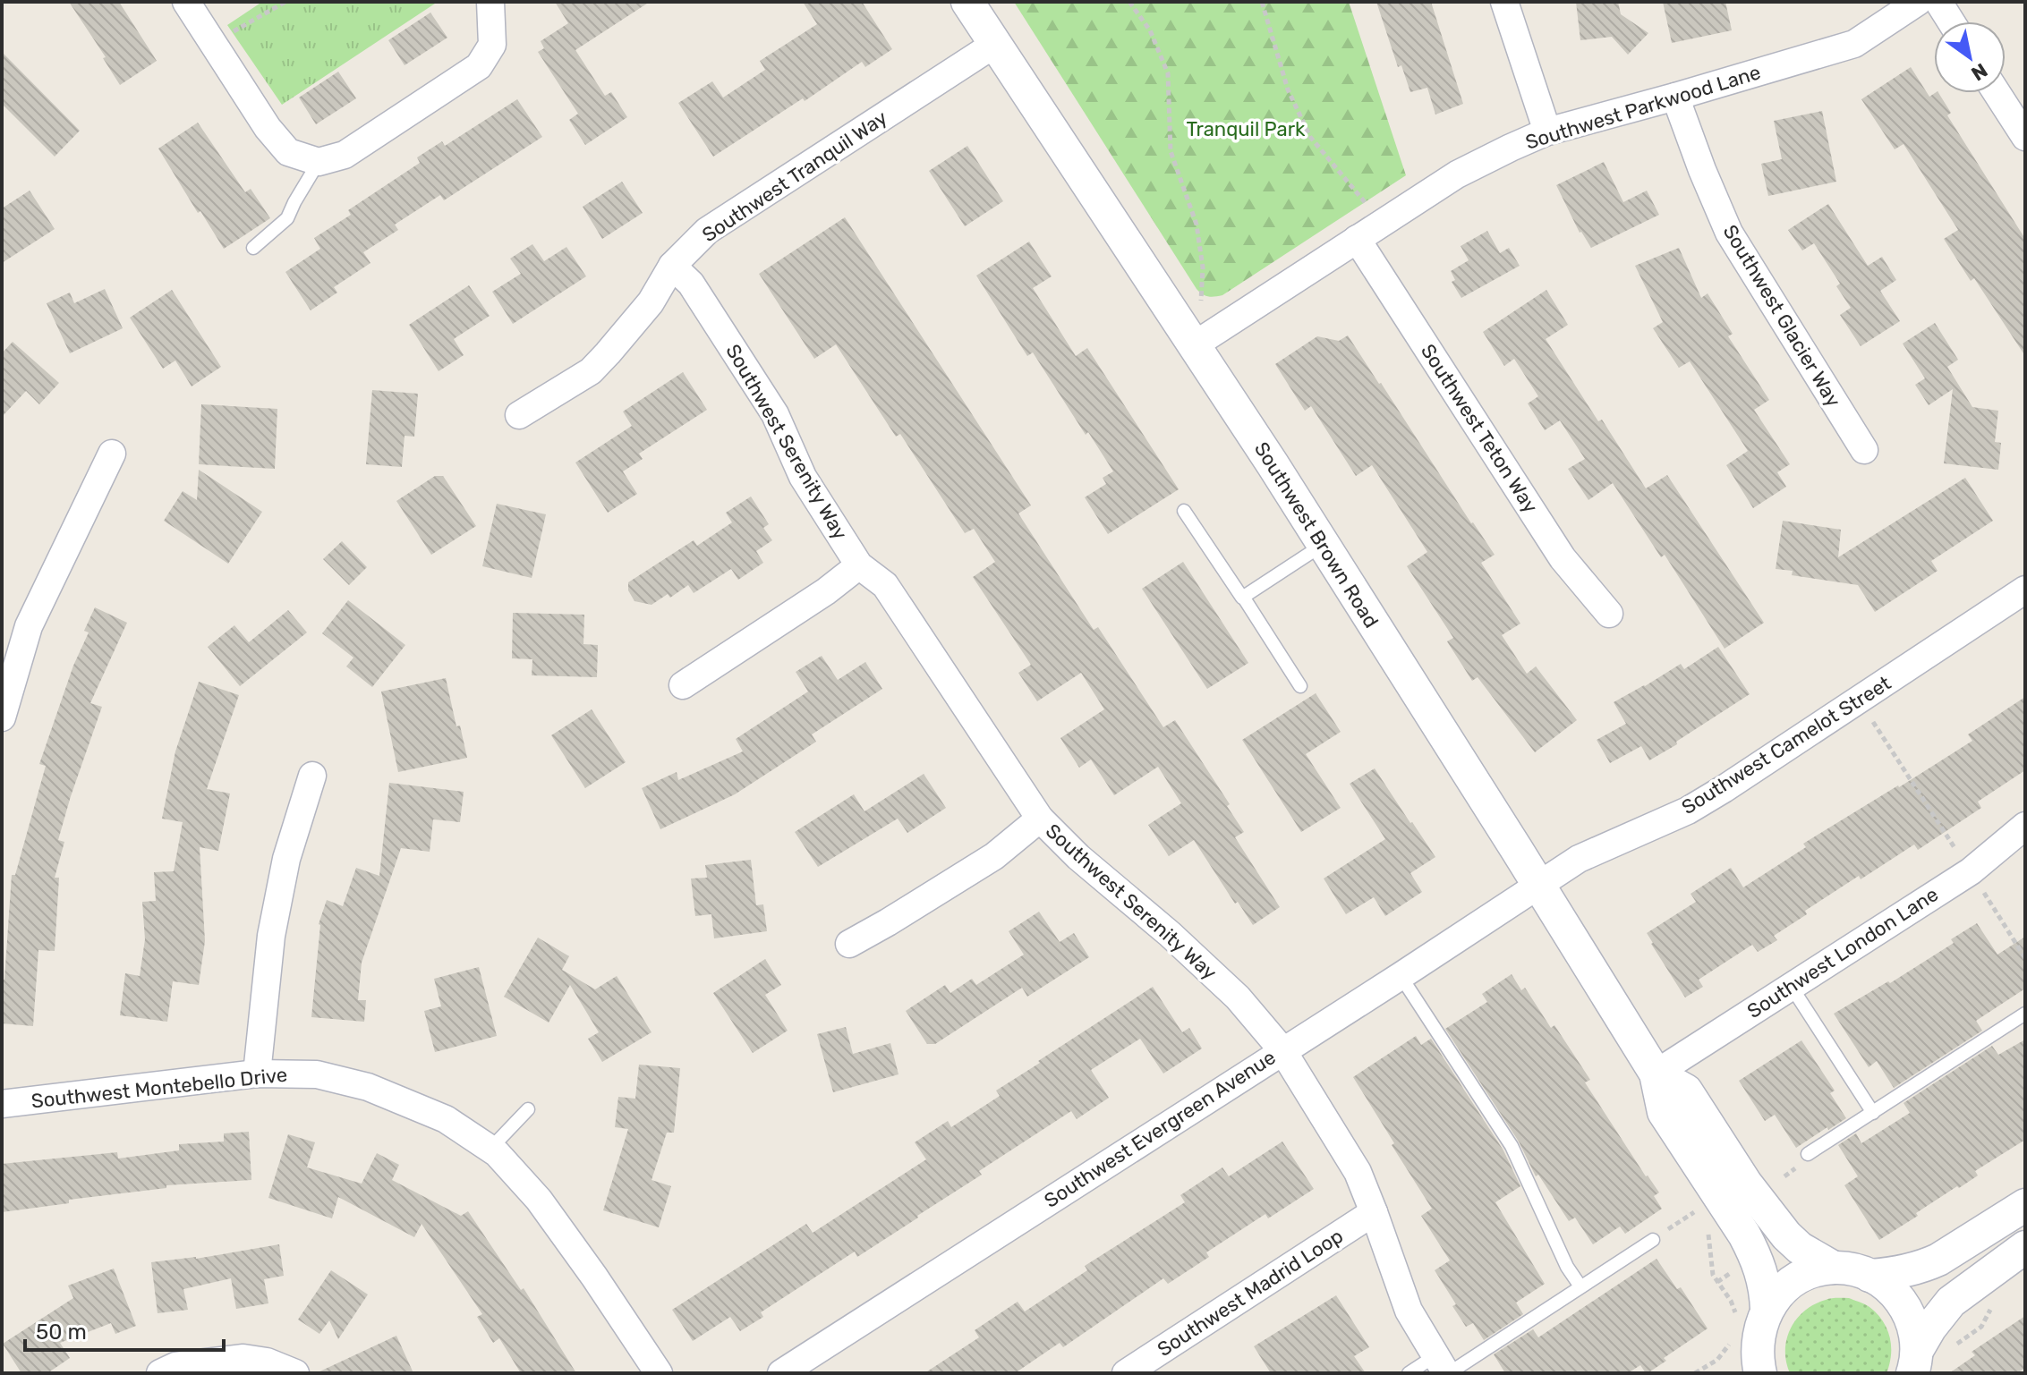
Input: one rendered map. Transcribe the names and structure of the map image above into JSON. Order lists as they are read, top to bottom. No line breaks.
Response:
{"streets":{"street":["Southwest Parkwood Lane","Southwest Tranquil Way","Southwest Glacier Way","Southwest Teton Way","Southwest Serenity Way","Southwest Brown Road","Southwest Camelot Street","Southwest London Lane","Southwest Montebello Drive","Southwest Evergreen Avenue","Southwest Madrid Loop"]},"crossings":[["Southwest Parkwood Lane","Southwest Glacier Way"],["Southwest Parkwood Lane","Southwest Teton Way"],["Southwest Parkwood Lane","Southwest Brown Road"],["Southwest Tranquil Way","Southwest Serenity Way"],["Southwest Tranquil Way","Southwest Brown Road"],["Southwest Serenity Way","Southwest Evergreen Avenue"],["Southwest Serenity Way","Southwest Madrid Loop"],["Southwest Brown Road","Southwest Camelot Street"],["Southwest Brown Road","Southwest London Lane"],["Southwest Brown Road","Southwest Evergreen Avenue"],["Southwest Camelot Street","Southwest Evergreen Avenue"]],"parks":["Tranquil Park"],"scale_bar":"50 m","north":"bottom right"}
